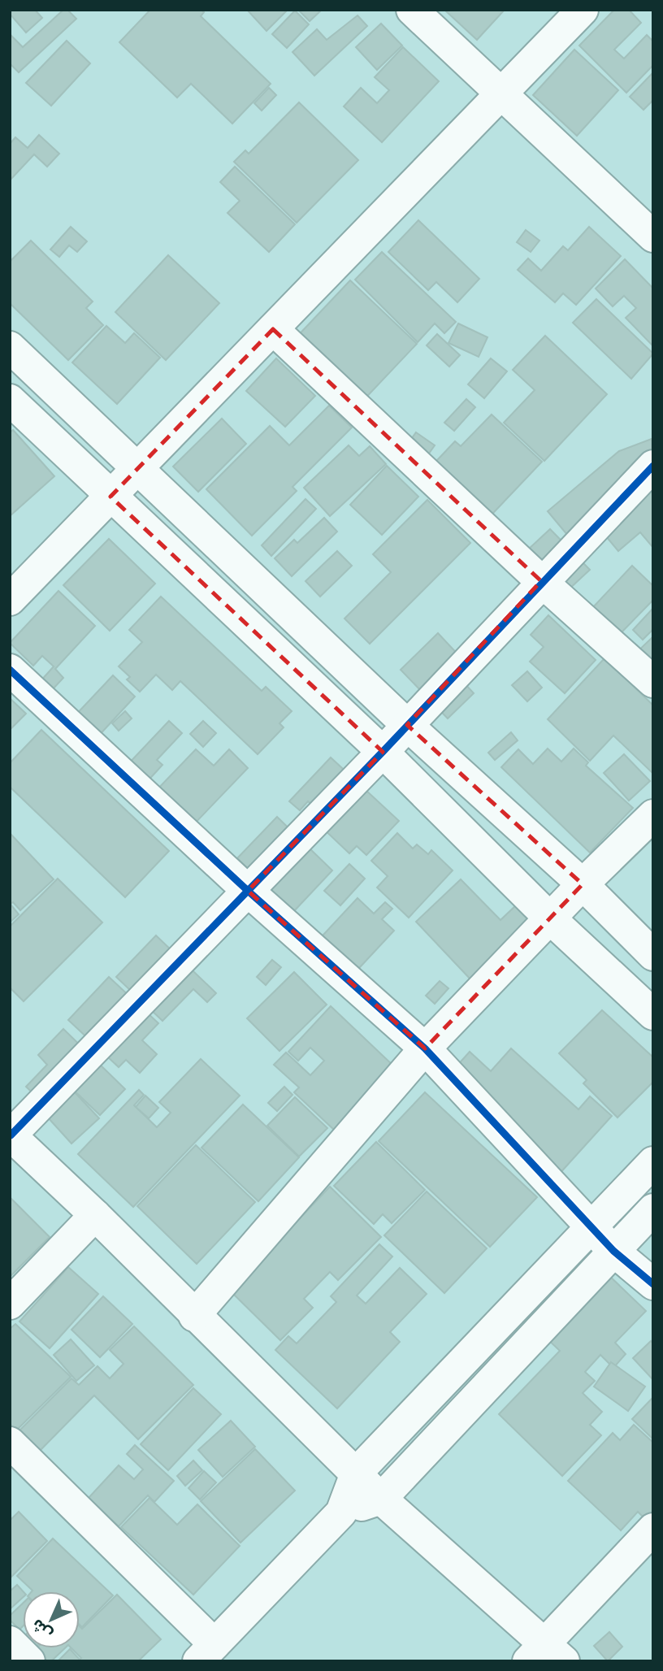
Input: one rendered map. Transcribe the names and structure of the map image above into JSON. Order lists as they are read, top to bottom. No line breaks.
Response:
{"north":"bottom left"}
